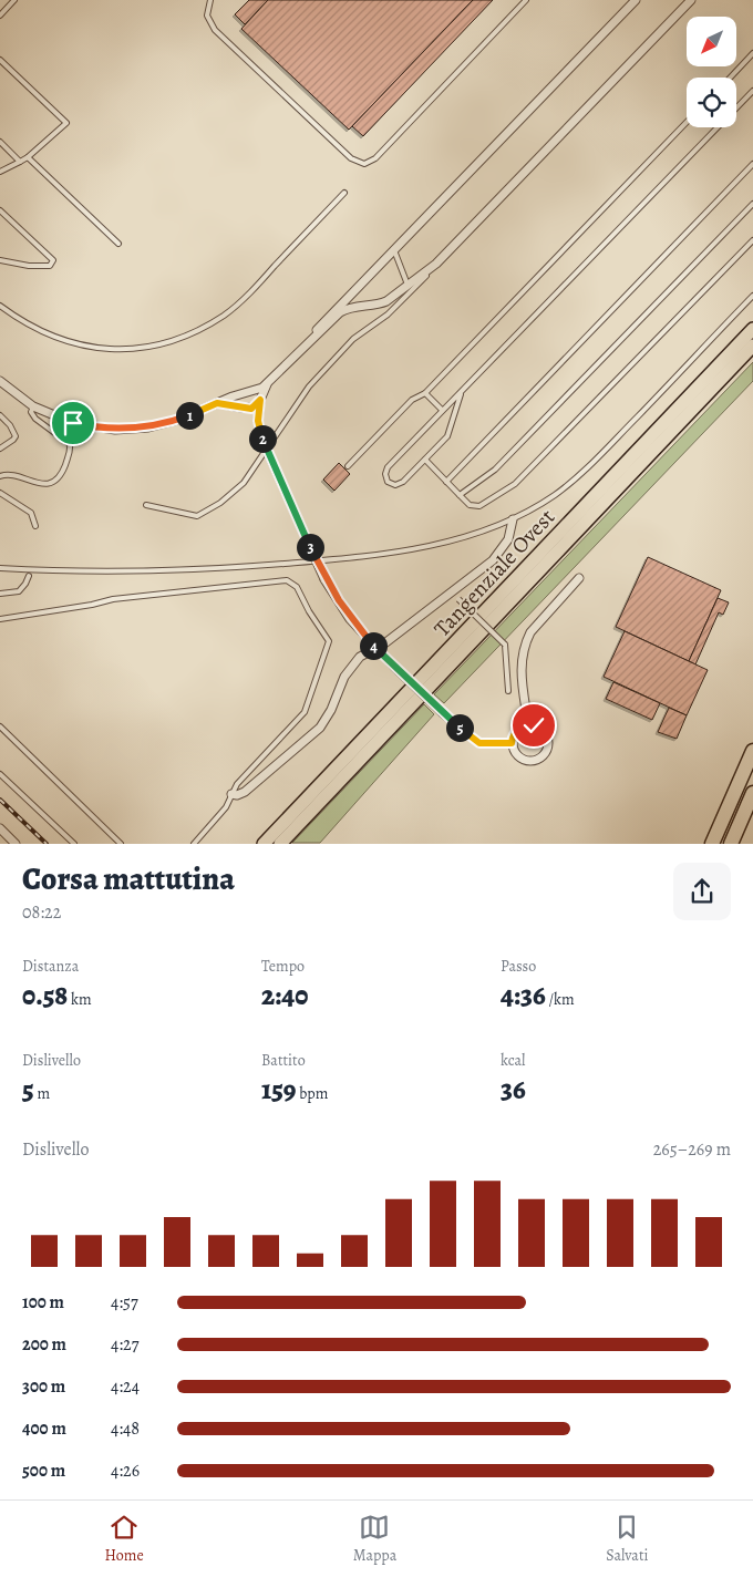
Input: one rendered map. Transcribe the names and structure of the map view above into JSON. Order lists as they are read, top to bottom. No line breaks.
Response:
{"streets":{"highway":["Tangenziale Ovest"]},"north":"bottom left","page":{"pins":["1","2","3","4","5"],"heading":["Corsa mattutina","08:22"],"stats":[["Distanza","0.58 km"],["Tempo","2:40"],["Passo","4:36 /km"],["Dislivello","5 m"],["Battito","159 bpm"],["kcal","36"]],"chart":["Dislivello","265–269 m"],"list":[{"name":"100 m","note":"4:57"},{"name":"200 m","note":"4:27"},{"name":"300 m","note":"4:24"},{"name":"400 m","note":"4:48"},{"name":"500 m","note":"4:26"}],"tabs":["Home","Mappa","Salvati"]}}
